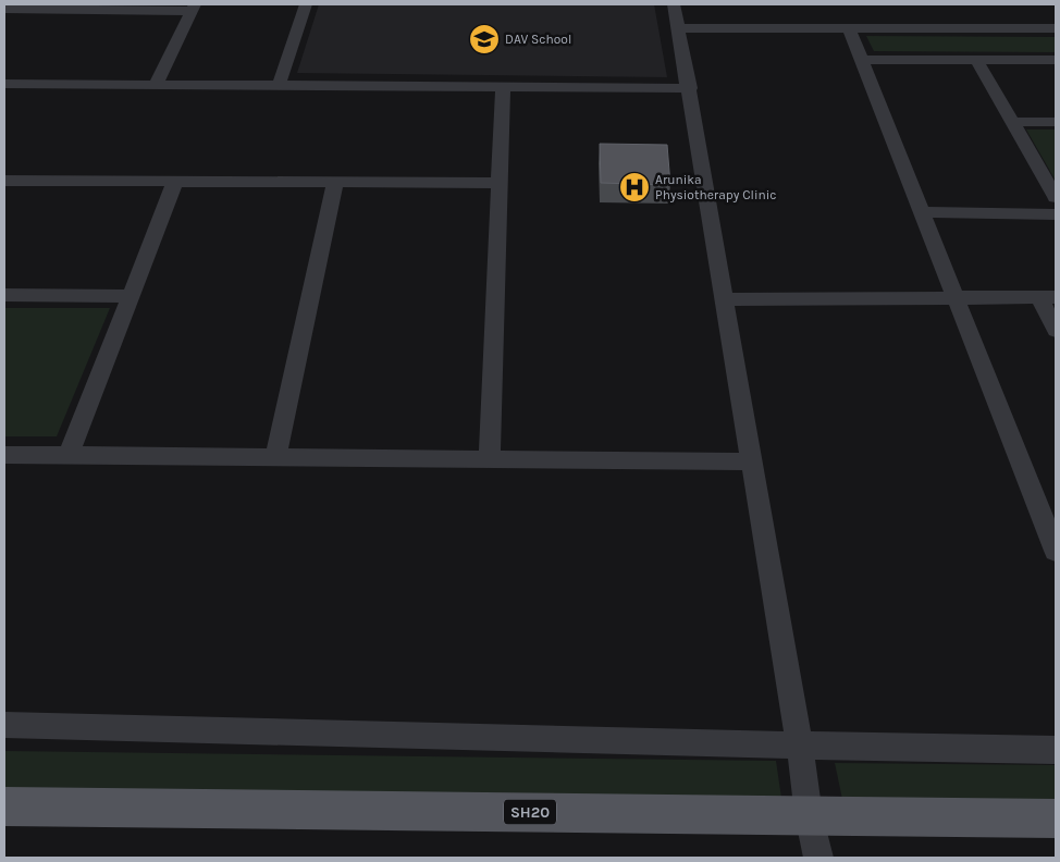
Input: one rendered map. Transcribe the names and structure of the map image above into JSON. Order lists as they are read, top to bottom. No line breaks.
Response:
{"streets":{"main road":["SH20"]},"places":{"school or university":["DAV School"],"hospital":["Arunika Physiotherapy Clinic"]}}
